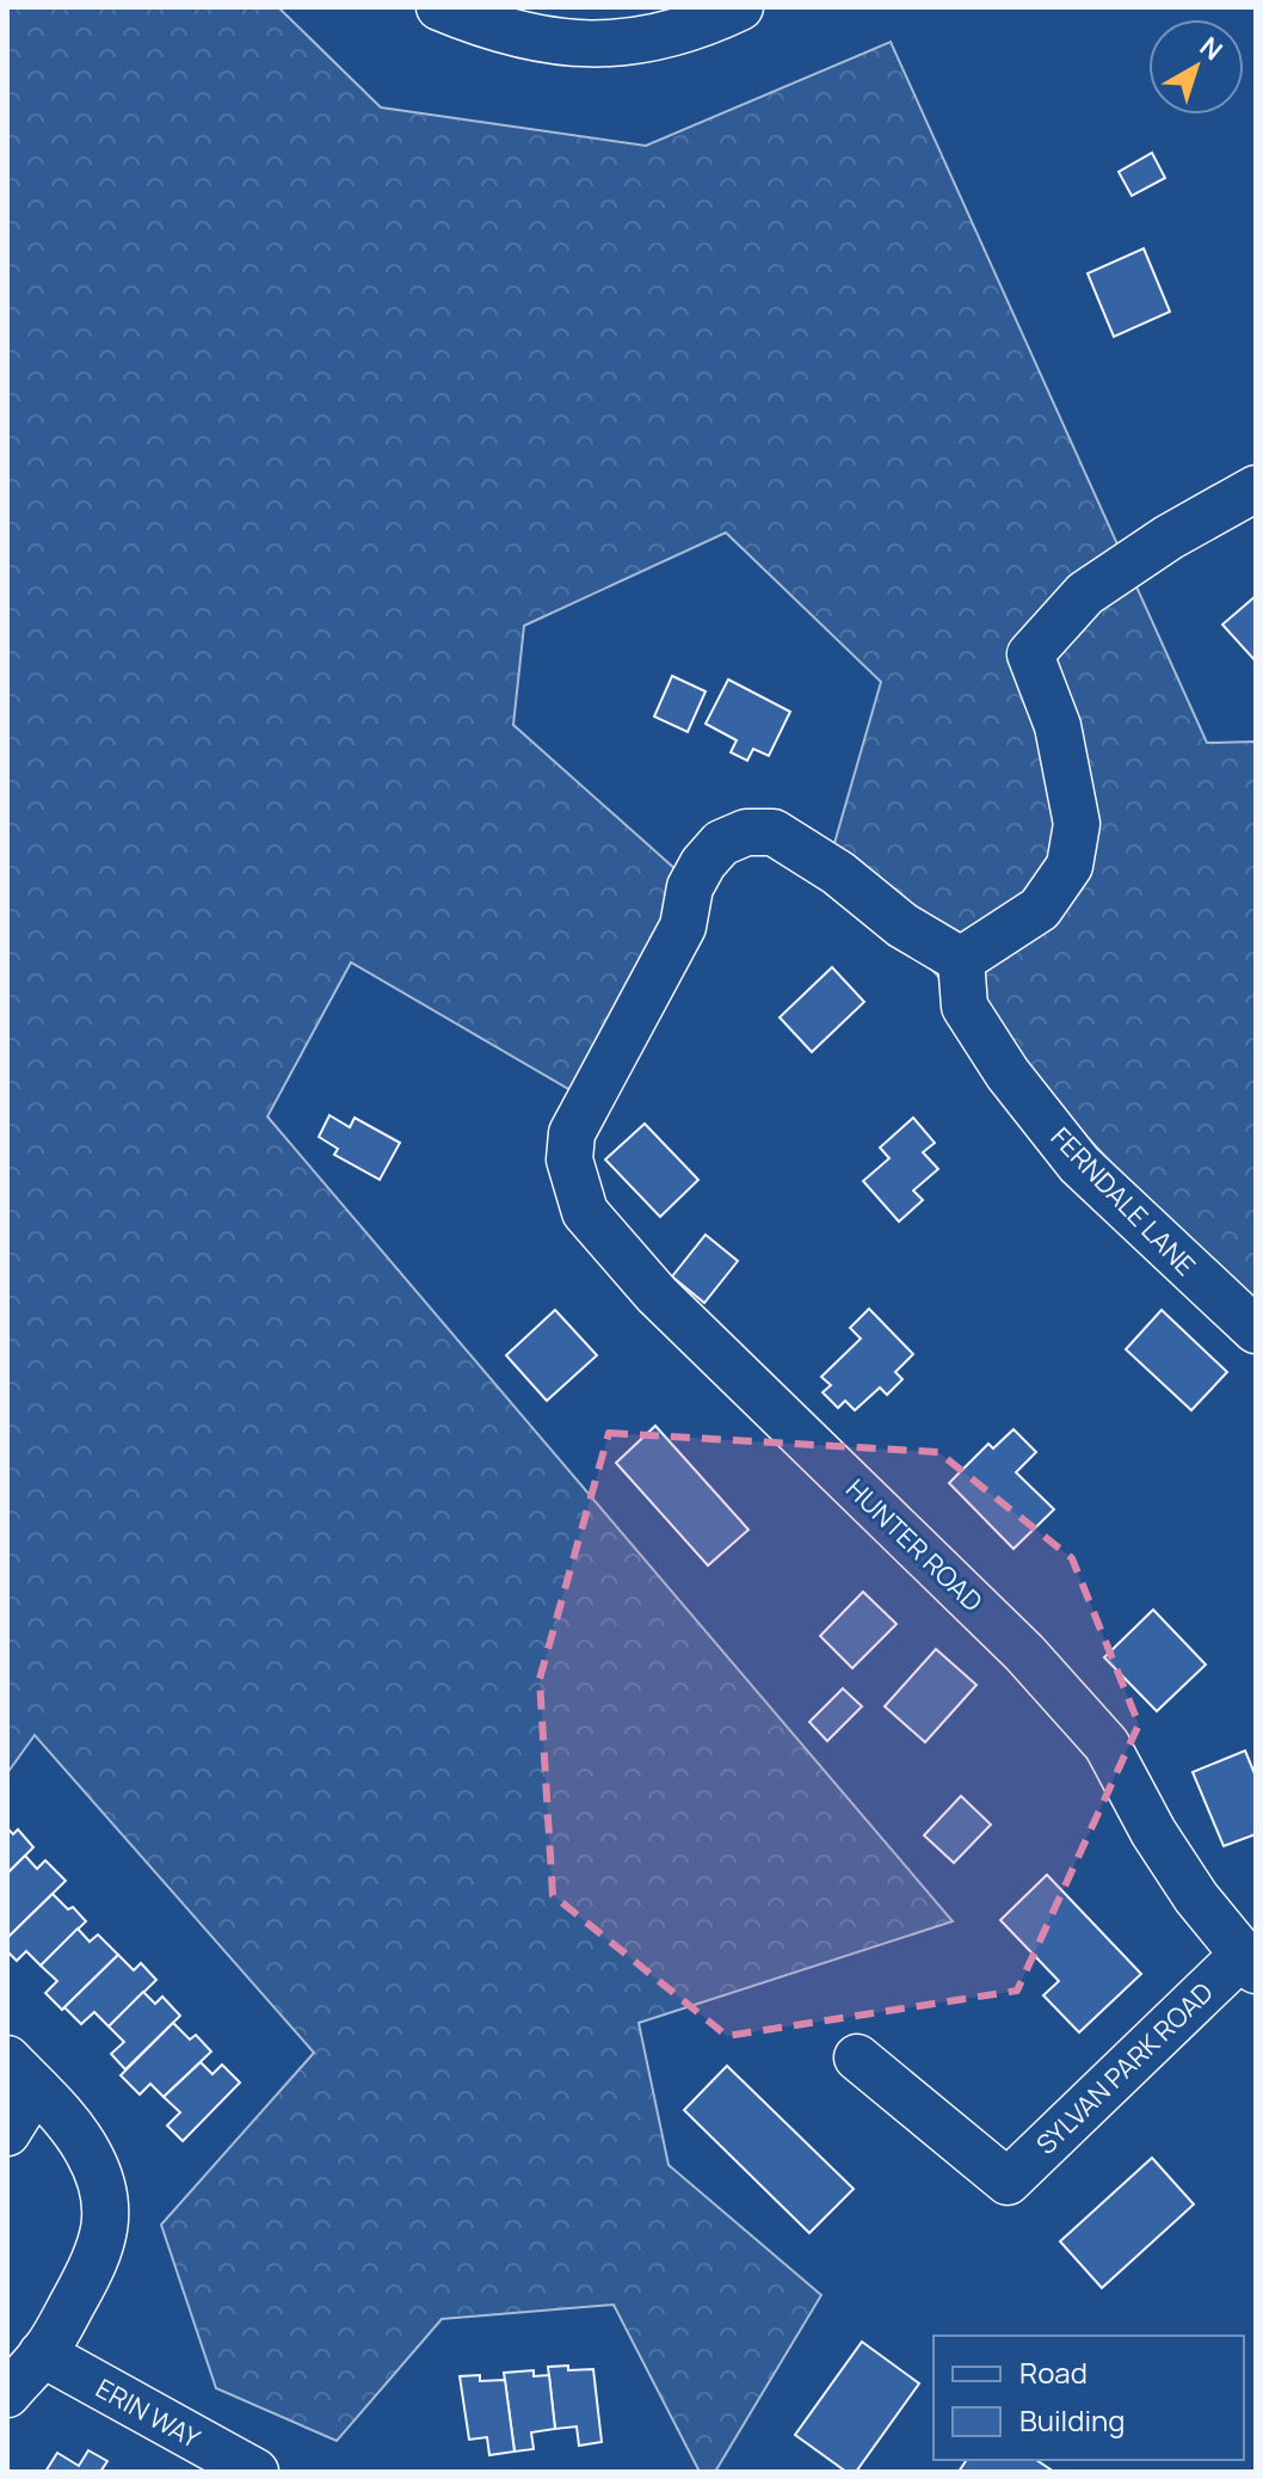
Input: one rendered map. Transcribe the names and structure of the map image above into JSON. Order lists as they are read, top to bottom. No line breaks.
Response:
{"streets":{"street":["FERNDALE LANE","HUNTER ROAD","SYLVAN PARK ROAD","ERIN WAY"]},"crossings":[["FERNDALE LANE","HUNTER ROAD"],["HUNTER ROAD","SYLVAN PARK ROAD"]],"legend":["Road","Building"],"north":"top right"}
